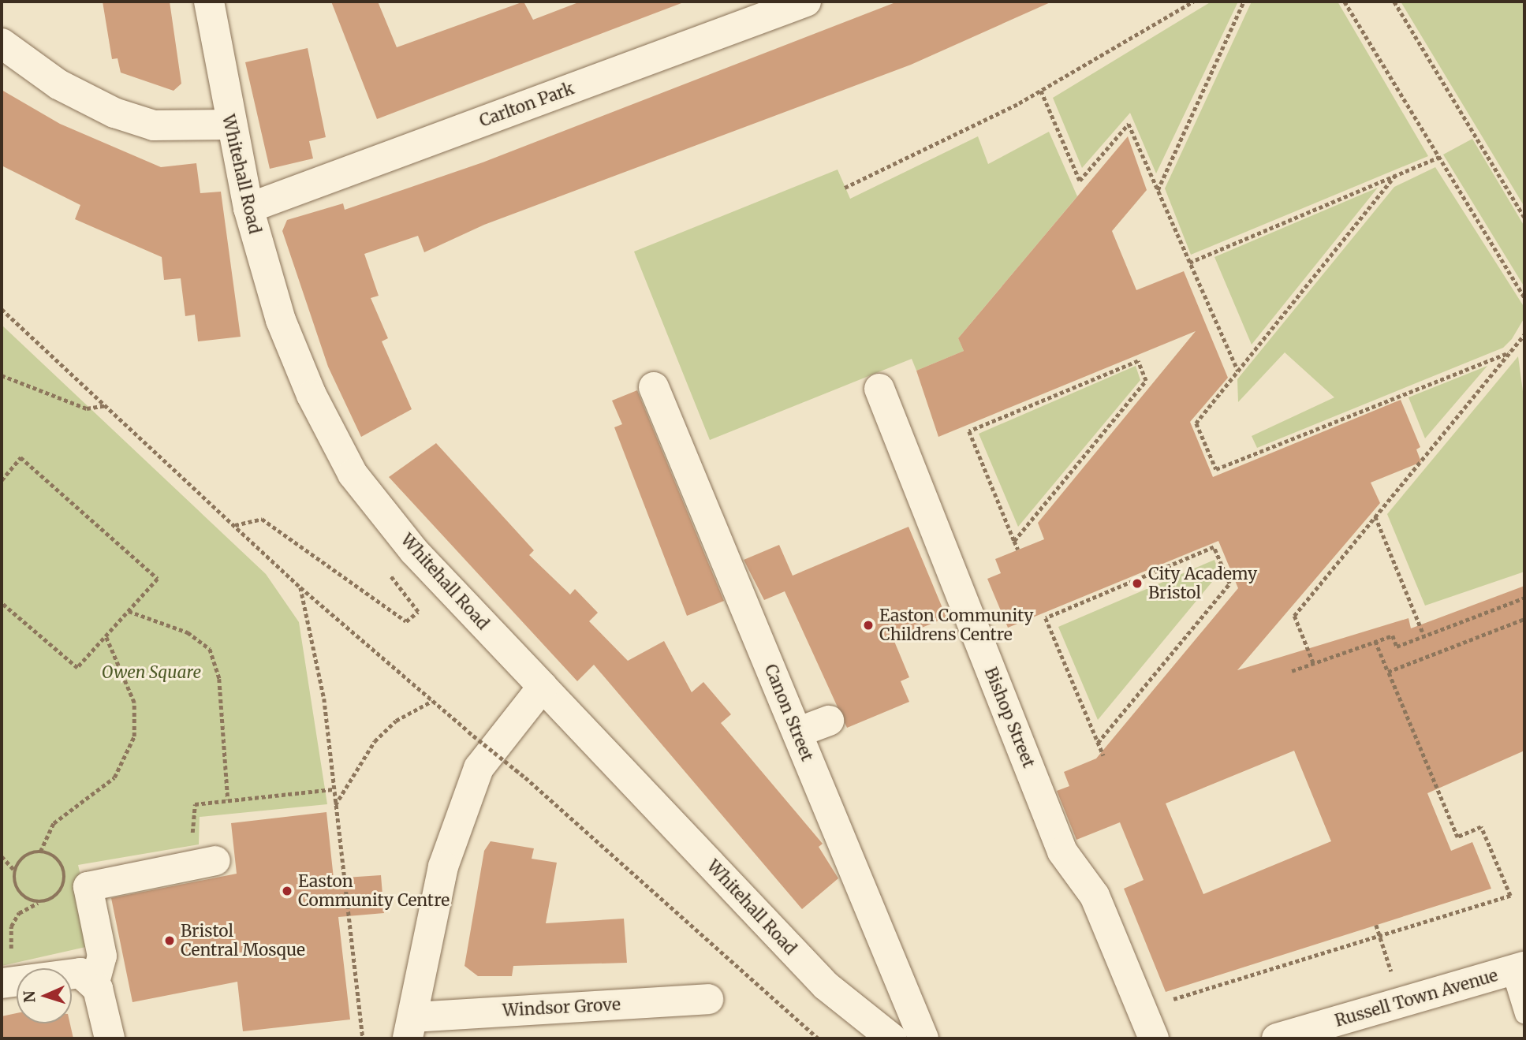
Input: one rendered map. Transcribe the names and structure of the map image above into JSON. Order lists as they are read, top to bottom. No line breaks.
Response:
{"streets":{"street":["Carlton Park","Whitehall Road","Canon Street","Bishop Street","Russell Town Avenue","Windsor Grove"]},"crossings":[["Carlton Park","Whitehall Road"]],"parks":["Owen Square"],"places":["City Academy Bristol","Easton Community Childrens Centre","Easton Community Centre","Bristol Central Mosque"],"north":"left"}
